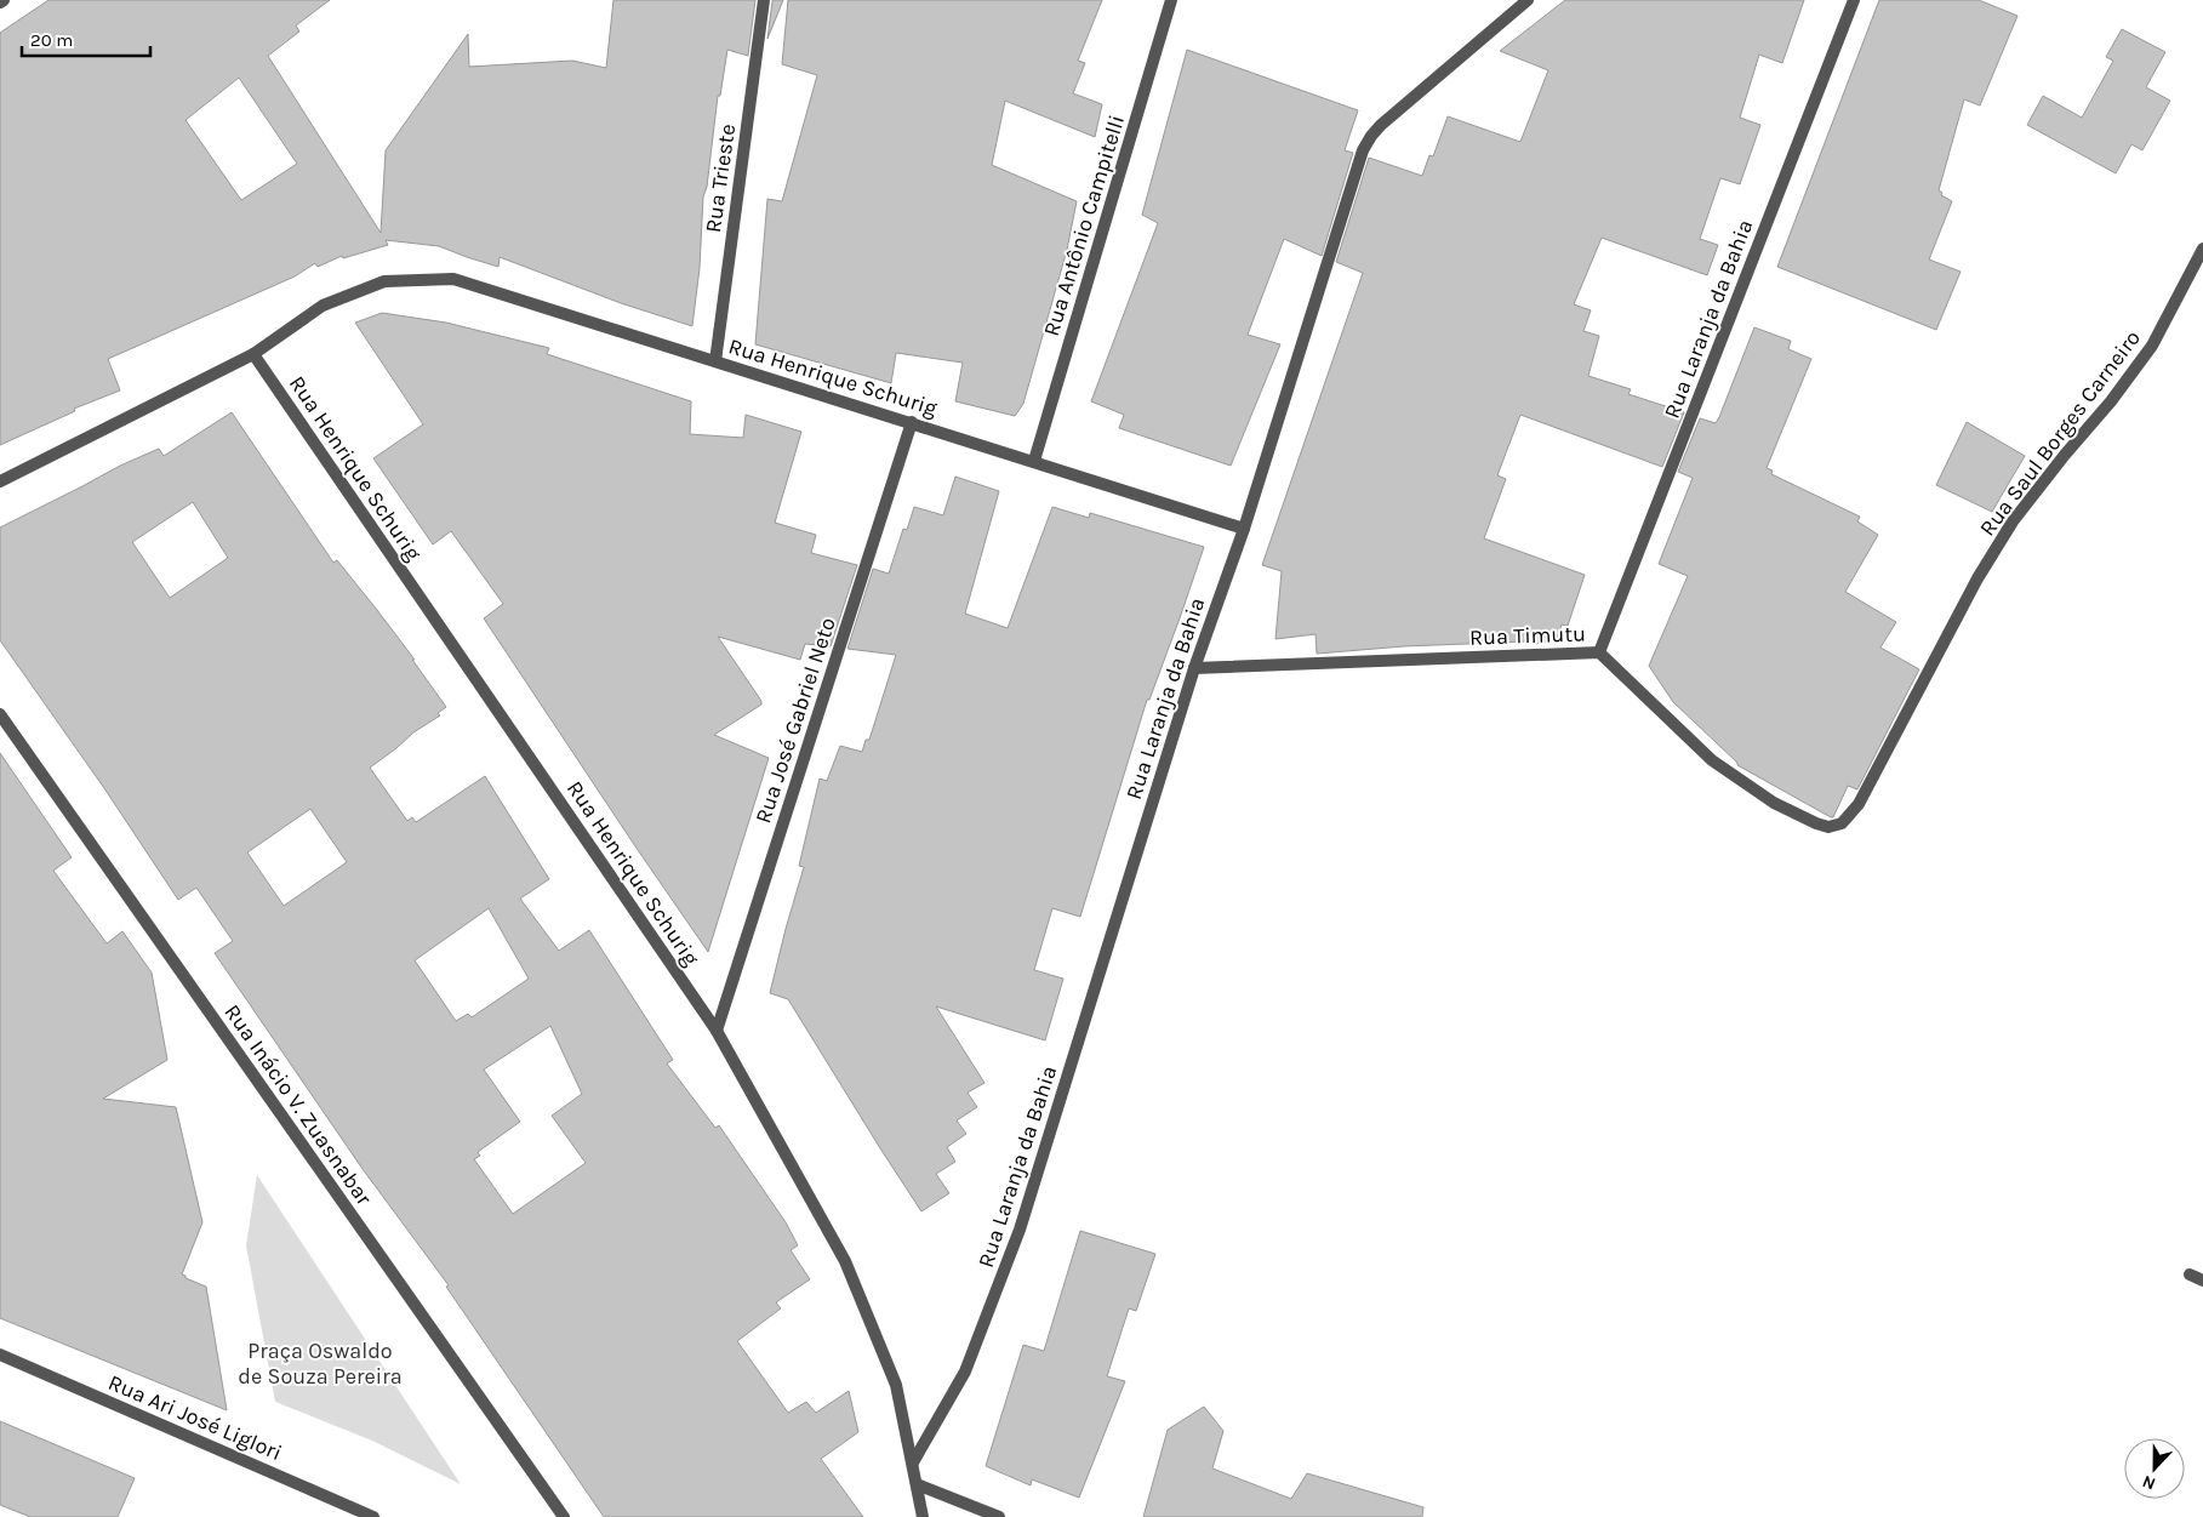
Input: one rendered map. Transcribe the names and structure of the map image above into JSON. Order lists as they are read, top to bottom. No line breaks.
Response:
{"streets":{"street":["Rua Trieste","Rua Antônio Campitelli","Rua Laranja da Bahia","Rua Henrique Schurig","Rua Saul Borges Carneiro","Rua Timutu","Rua José Gabriel Neto","Rua Inácio V. Zuasnabar","Rua Ari José Liglori"]},"crossings":[["Rua Trieste","Rua Henrique Schurig"],["Rua Antônio Campitelli","Rua Henrique Schurig"],["Rua Laranja da Bahia","Rua Henrique Schurig"],["Rua Laranja da Bahia","Rua Timutu"],["Rua Henrique Schurig","Rua José Gabriel Neto"],["Rua Saul Borges Carneiro","Rua Timutu"]],"parks":["Praça Oswaldo de Souza Pereira"],"scale_bar":"20 m","north":"bottom"}
